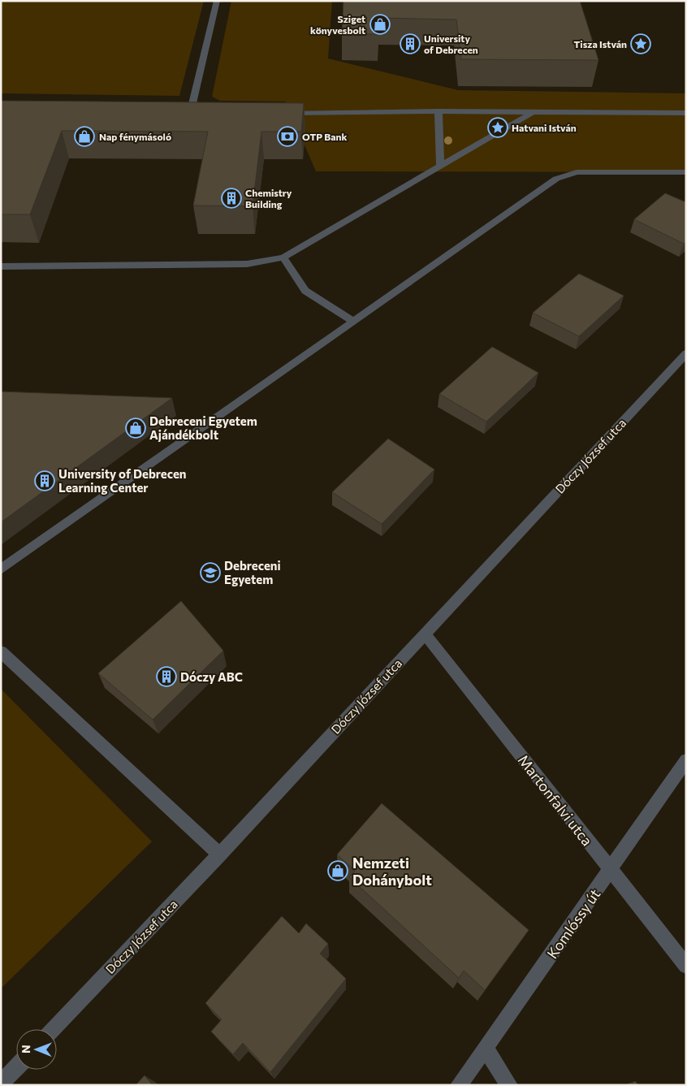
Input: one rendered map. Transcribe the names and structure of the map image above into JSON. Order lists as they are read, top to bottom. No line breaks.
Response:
{"streets":{"street":["Dóczy József utca","Martonfalvi utca","Komlóssy út"]},"crossings":[["Dóczy József utca","Martonfalvi utca"],["Martonfalvi utca","Komlóssy út"]],"places":{"shop":["Sziget könyvesbolt","Nap fénymásoló","Debreceni Egyetem Ajándékbolt","Nemzeti Dohánybolt"],"building":["University of Debrecen","Chemistry Building","University of Debrecen Learning Center","Dóczy ABC"],"place":["Tisza István","Hatvani István"],"bank":["OTP Bank"],"school or university":["Debreceni Egyetem"]},"north":"left"}
